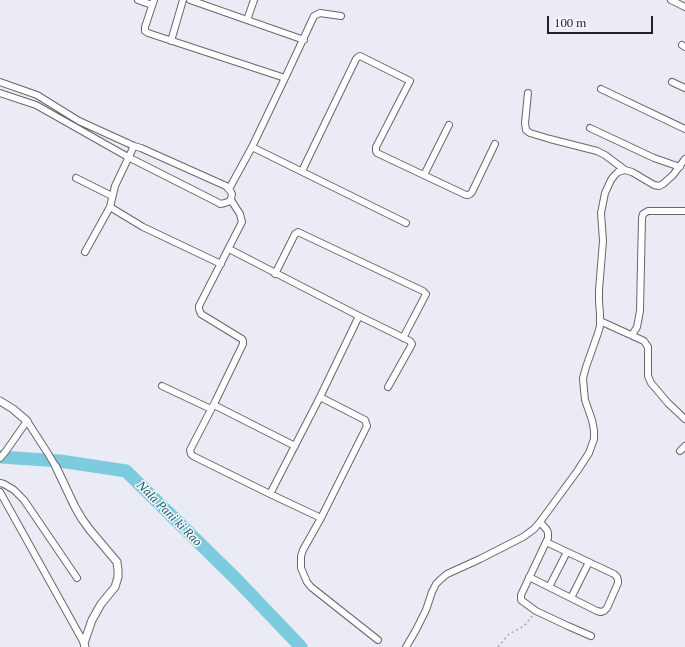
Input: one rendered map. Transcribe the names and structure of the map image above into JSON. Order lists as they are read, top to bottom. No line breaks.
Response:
{"water":["Nala Pani ki Rao"],"scale_bar":"100 m"}
